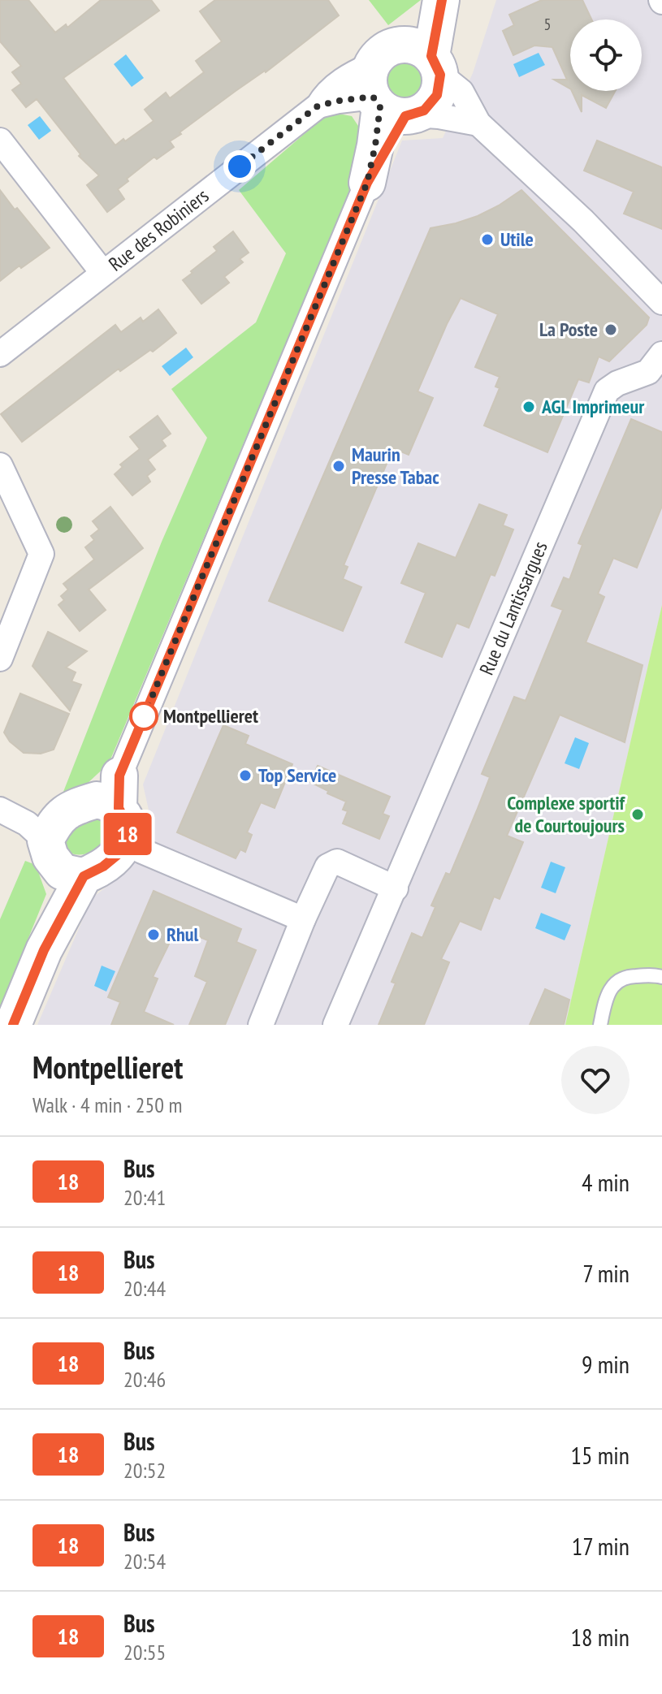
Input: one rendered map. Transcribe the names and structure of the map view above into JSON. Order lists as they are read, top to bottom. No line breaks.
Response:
{"streets":{"street":["Rue des Robiniers","Rue du Lantissargues"]},"places":["Utile","La Poste","AGL Imprimeur","Maurin Presse Tabac","Montpellieret","Top Service","Complexe sportif de Courtoujours","Rhul"],"lines":["bus line 18"],"house_numbers":["5"],"page":{"on_map":"18","heading":["Montpellieret","Walk · 4 min · 250 m"],"list":[{"mark":"18","name":"Bus","note":"20:41","value":"4 min"},{"mark":"18","name":"Bus","note":"20:44","value":"7 min"},{"mark":"18","name":"Bus","note":"20:46","value":"9 min"},{"mark":"18","name":"Bus","note":"20:52","value":"15 min"},{"mark":"18","name":"Bus","note":"20:54","value":"17 min"},{"mark":"18","name":"Bus","note":"20:55","value":"18 min"}]}}
